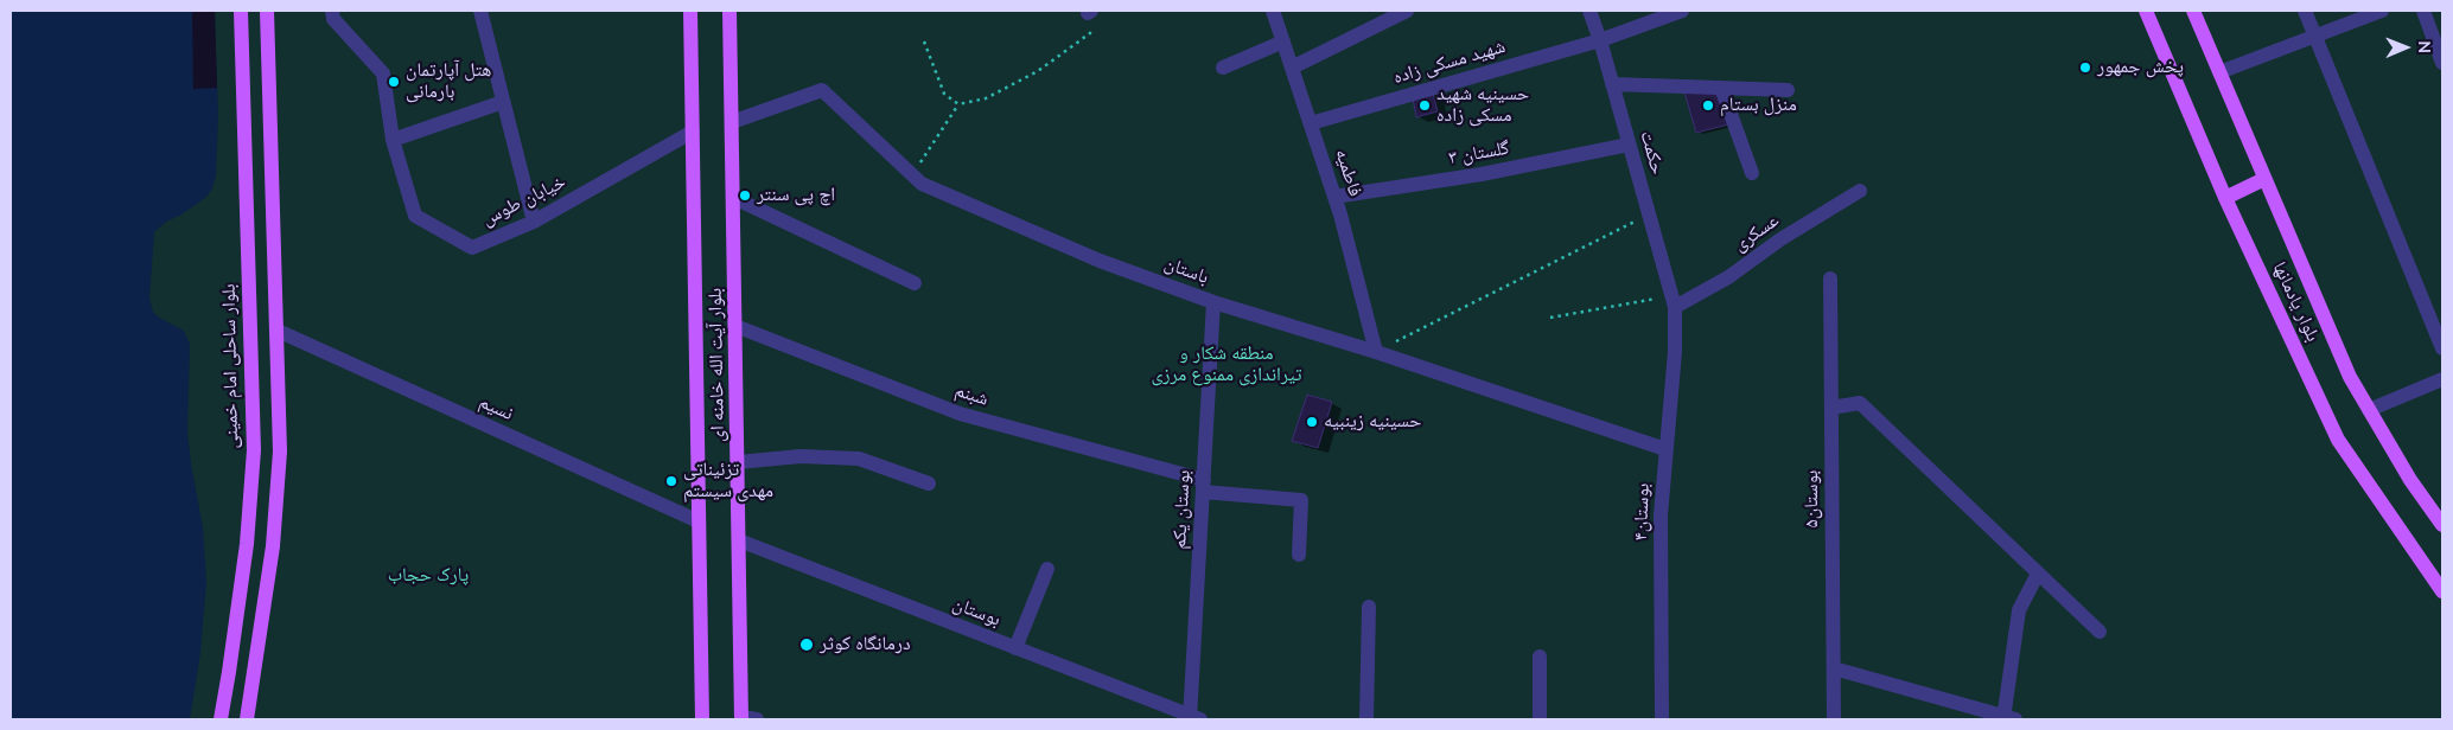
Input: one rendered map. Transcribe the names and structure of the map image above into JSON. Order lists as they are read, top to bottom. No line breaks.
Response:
{"streets":{"main road":["بلوار یادمانها","بلوار آیت الله خامنه ای","بلوار ساحلی امام خمینی"],"street":["شهید مسکی زاده","حکمت","گلستان ۳","فاطمیه","خیابان طوس","عسکری","باستان","شبنم","نسیم","بوستان۵","بوستان یکم","بوستان۴","بوستان"]},"crossings":[["شهید مسکی زاده","حکمت"],["شهید مسکی زاده","فاطمیه"],["حکمت","گلستان ۳"],["حکمت","عسکری"],["حکمت","بوستان۴"],["گلستان ۳","فاطمیه"],["فاطمیه","باستان"],["خیابان طوس","بلوار آیت الله خامنه ای"],["عسکری","بوستان۴"],["باستان","بلوار آیت الله خامنه ای"],["باستان","بوستان یکم"],["باستان","بوستان۴"],["بلوار آیت الله خامنه ای","شبنم"],["بلوار آیت الله خامنه ای","نسیم"],["بلوار آیت الله خامنه ای","بوستان"],["شبنم","بوستان یکم"],["بوستان یکم","بوستان"]],"parks":["منطقه شکار و تیراندازی ممنوع مرزی","پارک حجاب"],"places":["پخش جمهور","هتل آپارتمان بارمانی","حسینیه شهید مسکی زاده","منزل بستام","اچ پی سنتر","حسینیه زینبیه","تزئیناتی مهدی سیستم","درمانگاه کوثر"],"north":"right"}
